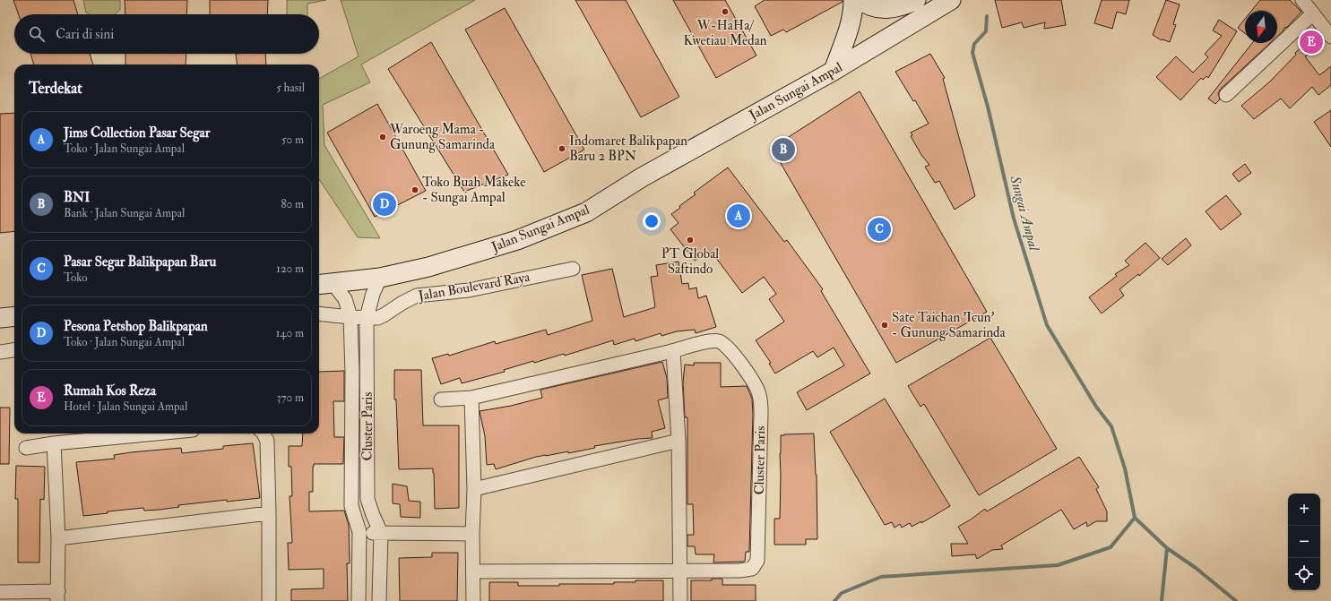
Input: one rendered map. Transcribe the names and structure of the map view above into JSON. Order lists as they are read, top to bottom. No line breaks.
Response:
{"streets":{"main road":["Jalan Sungai Ampal"],"street":["Jalan Boulevard Raya","Cluster Paris"]},"crossings":[["Jalan Sungai Ampal","Cluster Paris"],["Jalan Boulevard Raya","Cluster Paris"]],"water":["Sungai Ampal"],"places":["W-HaHa/ Kwetiau Medan","Waroeng Mama - Gunung Samarinda","Indomaret Balikpapan Baru 2 BPN","Toko Buah Makeke - Sungai Ampal","PT Global Saftindo","Sate Taichan 'Icun' - Gunung Samarinda"],"north":"bottom","page":{"search":"Cari di sini","pins":["E","B","D","A","C"],"heading":["Terdekat","5 hasil"],"list":[{"mark":"A","name":"Jims Collection Pasar Segar","note":"Toko · Jalan Sungai Ampal","value":"50 m"},{"mark":"B","name":"BNI","note":"Bank · Jalan Sungai Ampal","value":"80 m"},{"mark":"C","name":"Pasar Segar Balikpapan Baru","note":"Toko","value":"120 m"},{"mark":"D","name":"Pesona Petshop Balikpapan","note":"Toko · Jalan Sungai Ampal","value":"140 m"},{"mark":"E","name":"Rumah Kos Reza","note":"Hotel · Jalan Sungai Ampal","value":"370 m"}],"map_buttons":["+","−"]}}
